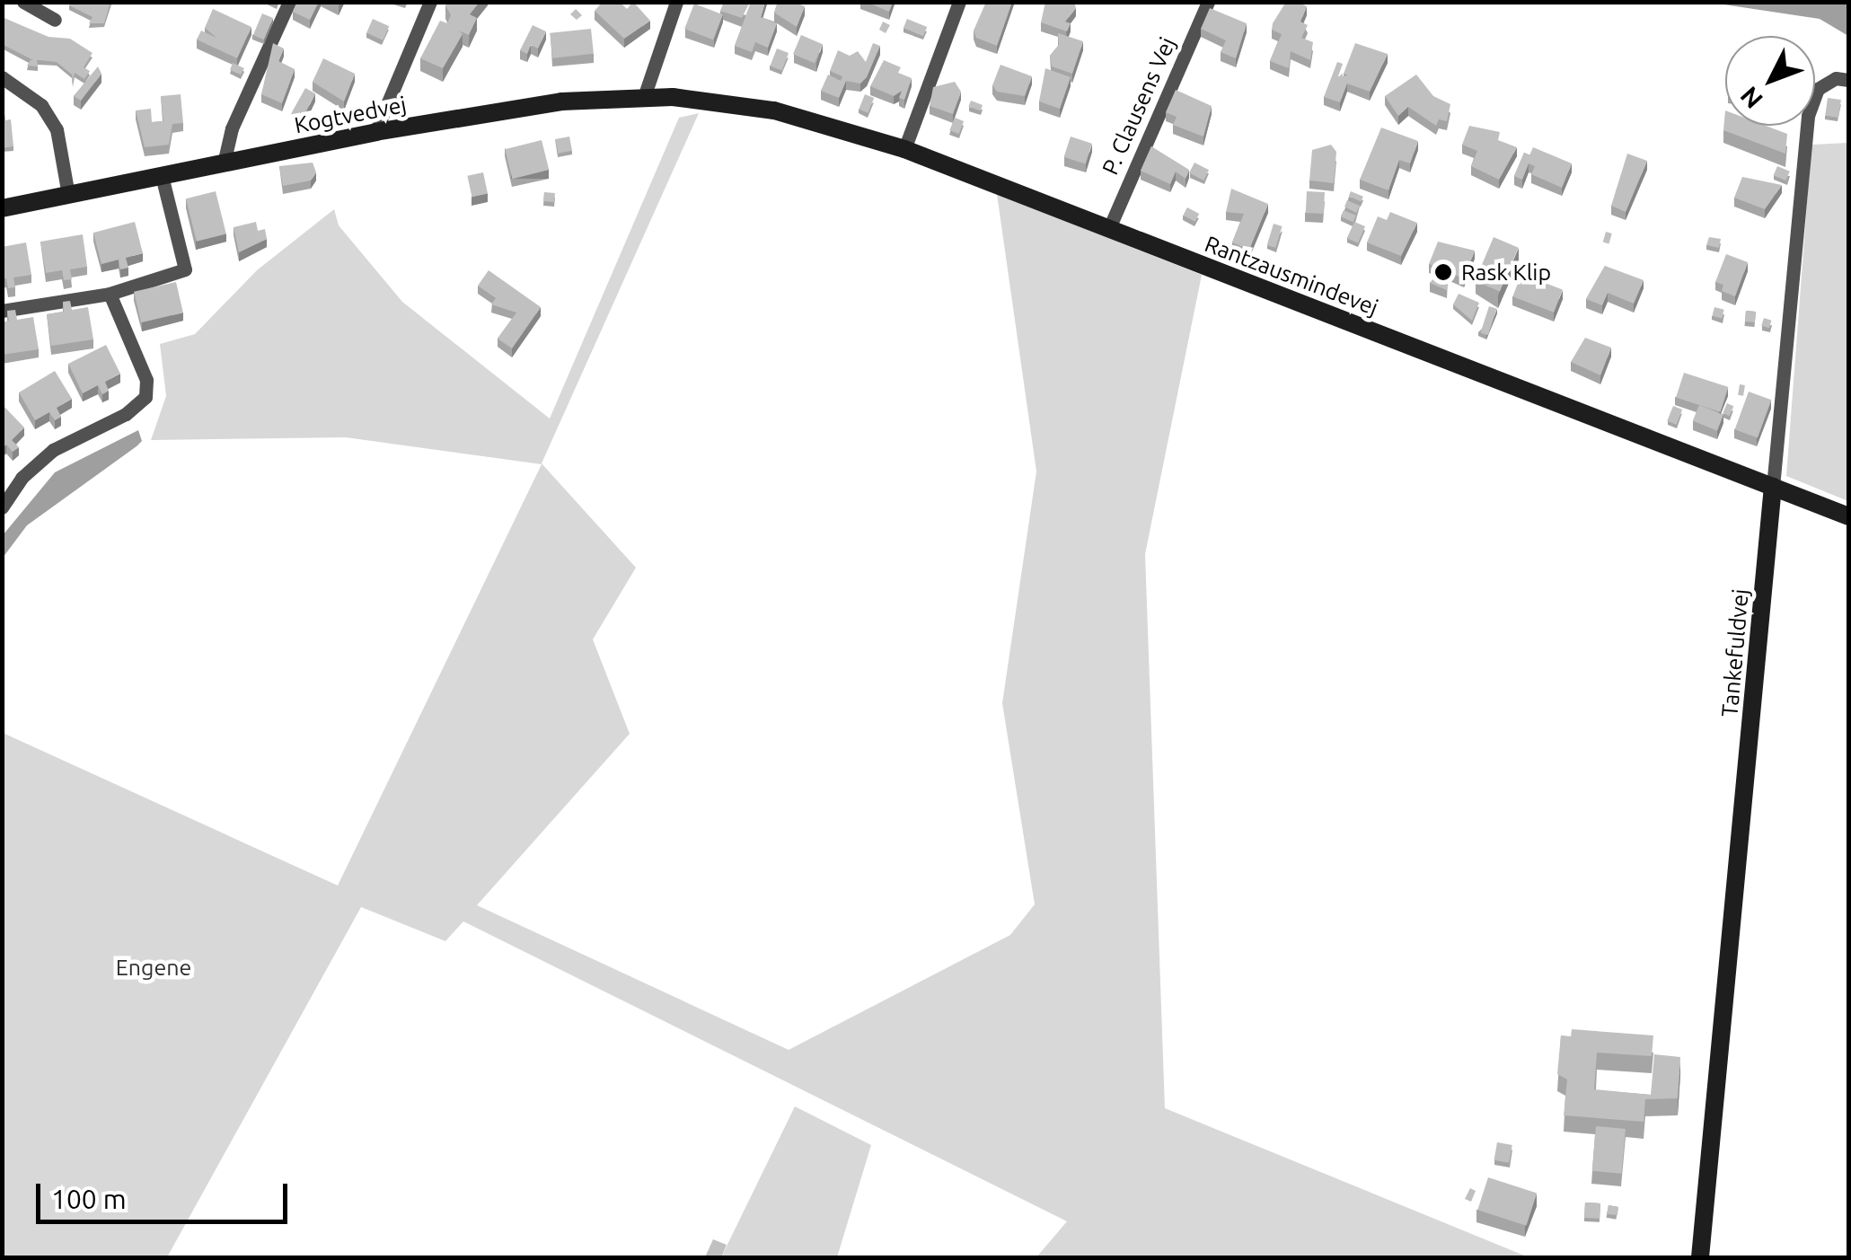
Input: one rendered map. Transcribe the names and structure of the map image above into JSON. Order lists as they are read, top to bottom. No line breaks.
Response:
{"streets":{"street":["P. Clausens Vej","Kogtvedvej","Rantzausmindevej","Tankefuldvej"]},"crossings":[["P. Clausens Vej","Rantzausmindevej"],["Kogtvedvej","Rantzausmindevej"],["Rantzausmindevej","Tankefuldvej"]],"parks":["Engene"],"places":["Rask Klip"],"scale_bar":"100 m","north":"bottom left"}
